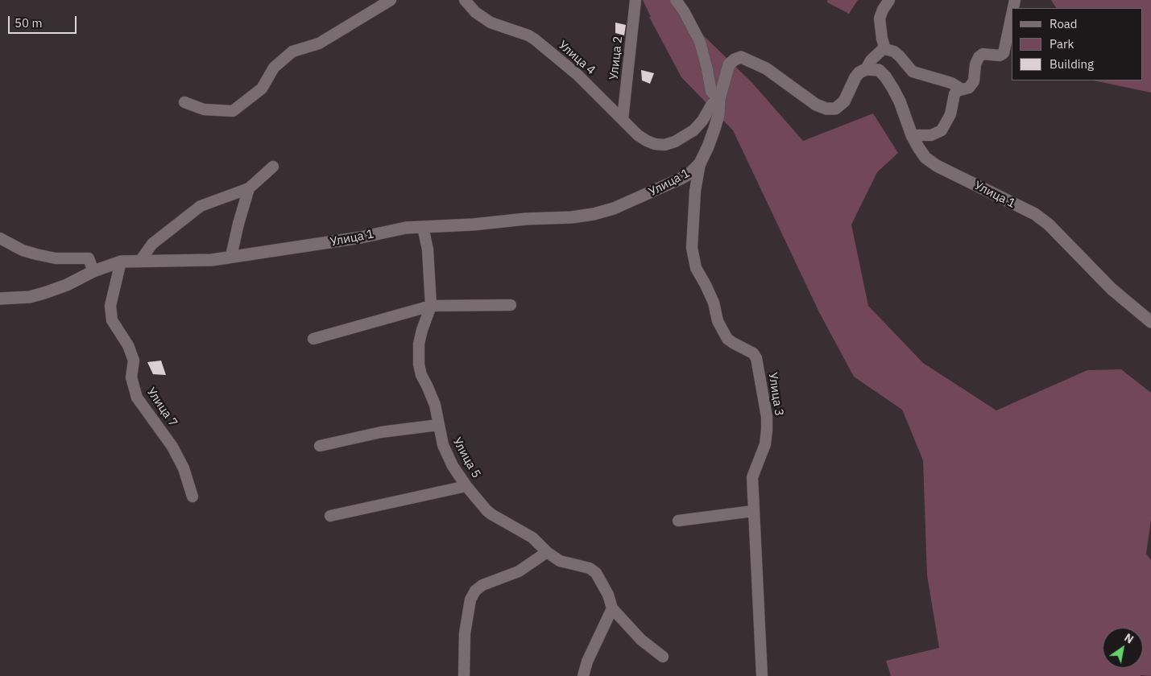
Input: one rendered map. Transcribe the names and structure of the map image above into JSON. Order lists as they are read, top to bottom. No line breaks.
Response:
{"streets":{"main road":["Улица 1"],"street":["Улица 4","Улица 2","Улица 3","Улица 7","Улица 5"]},"crossings":[["Улица 4","Улица 2"],["Улица 4","Улица 1"],["Улица 1","Улица 3"],["Улица 1","Улица 7"],["Улица 1","Улица 5"]],"legend":["Road","Park","Building"],"scale_bar":"50 m","north":"top right"}
